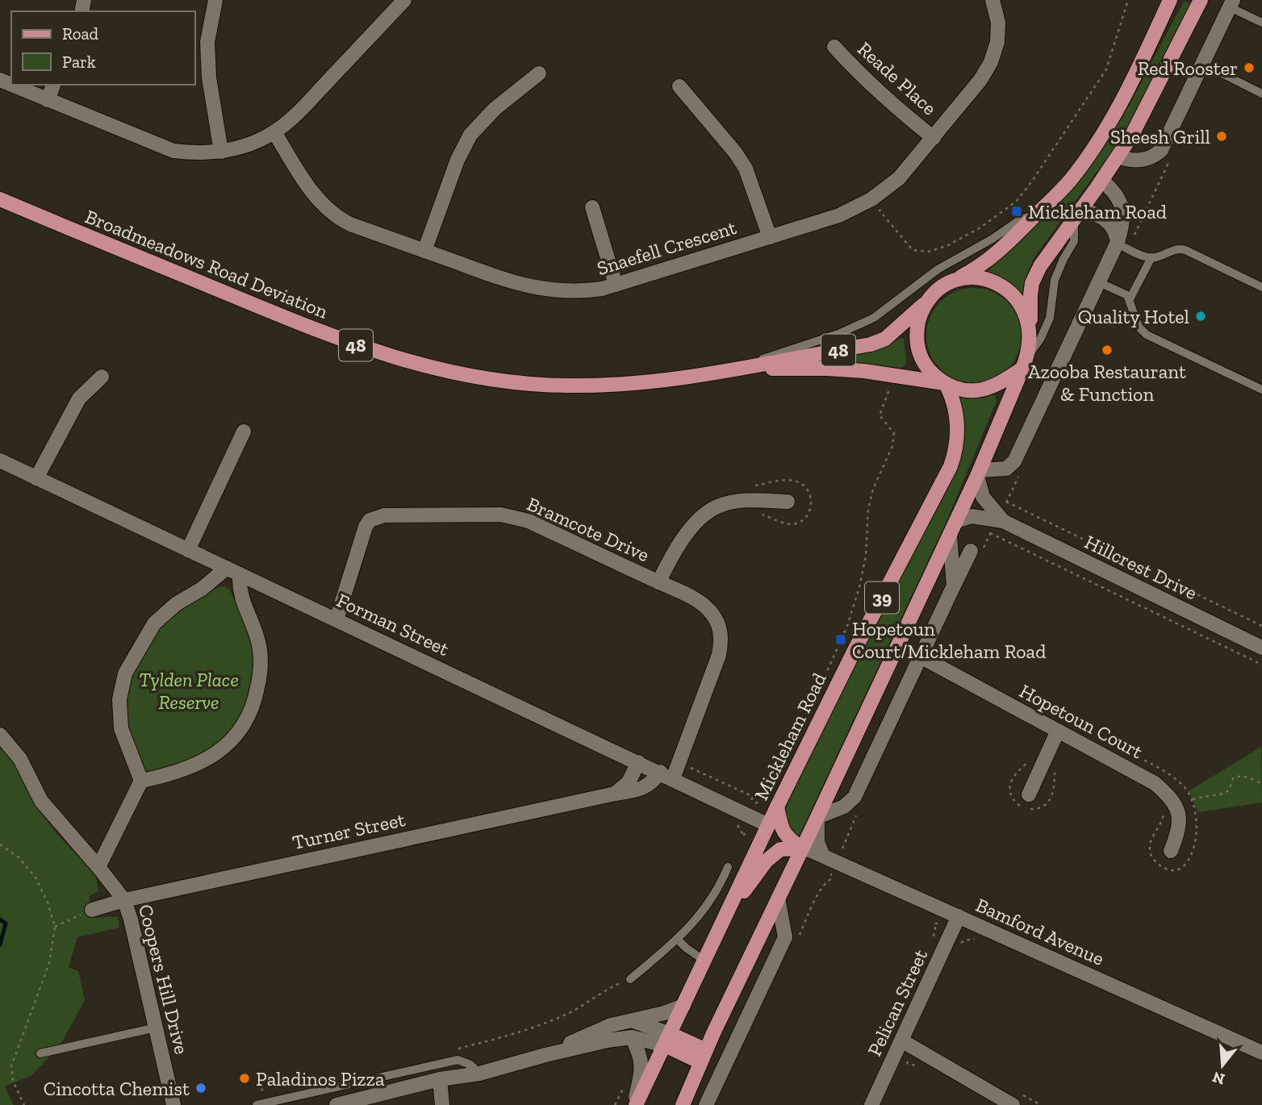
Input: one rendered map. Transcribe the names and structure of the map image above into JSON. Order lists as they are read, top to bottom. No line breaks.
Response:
{"streets":{"main road":["Broadmeadows Road Deviation","48","39","Mickleham Road"],"street":["Reade Place","Snaefell Crescent","Bramcote Drive","Hillcrest Drive","Forman Street","Hopetoun Court","Turner Street","Bamford Avenue","Coopers Hill Drive","Pelican Street"]},"crossings":[["Reade Place","Snaefell Crescent"],["Broadmeadows Road Deviation","39"],["Broadmeadows Road Deviation","Mickleham Road"],["Bramcote Drive","Forman Street"],["Bramcote Drive","Turner Street"],["Hillcrest Drive","39"],["39","Mickleham Road"],["39","Bamford Avenue"],["Forman Street","Mickleham Road"],["Forman Street","Turner Street"],["Turner Street","Coopers Hill Drive"],["Bamford Avenue","Pelican Street"]],"parks":["Tylden Place Reserve"],"places":{"other":["Red Rooster","Sheesh Grill","Quality Hotel","Azooba Restaurant & Function","Paladinos Pizza","Cincotta Chemist"],"transit":["Mickleham Road","Hopetoun Court/Mickleham Road"]},"legend":["Road","Park"],"north":"bottom"}
